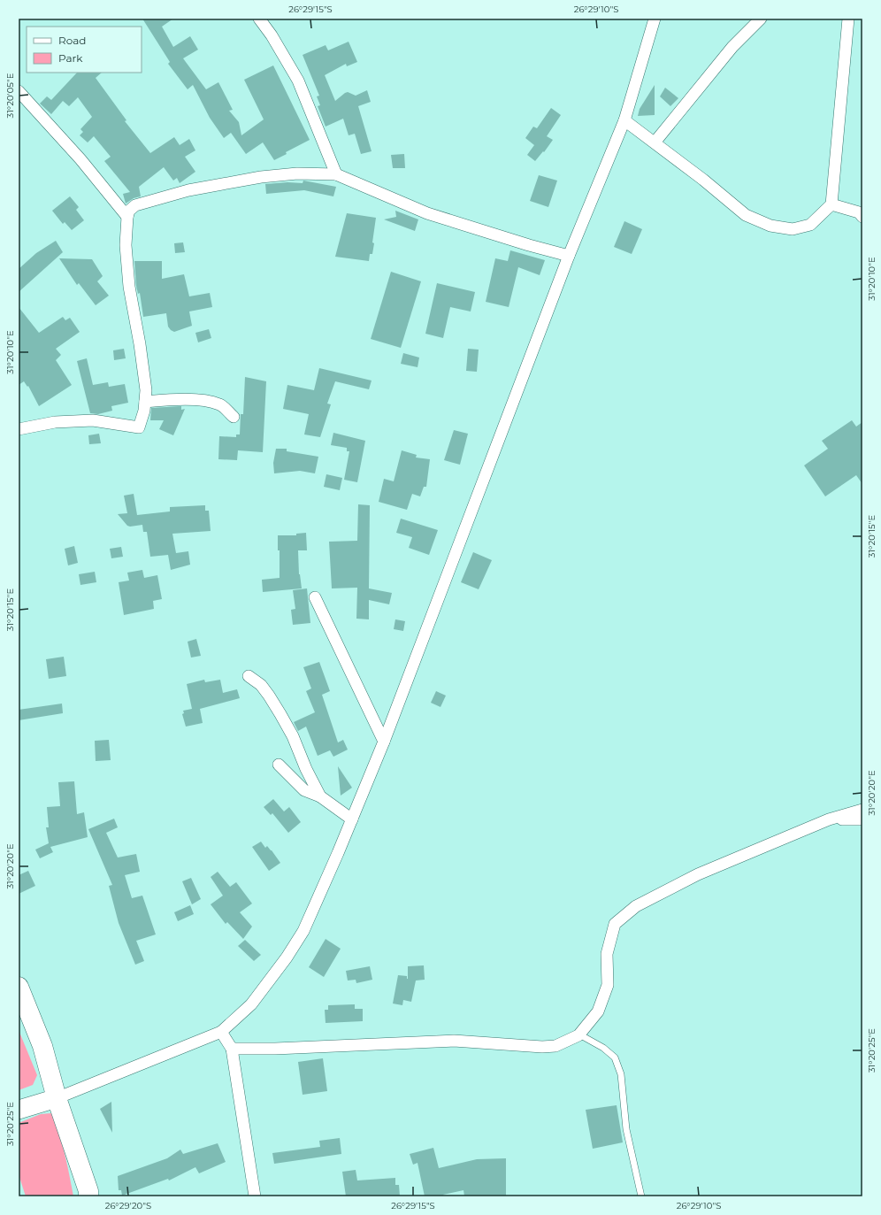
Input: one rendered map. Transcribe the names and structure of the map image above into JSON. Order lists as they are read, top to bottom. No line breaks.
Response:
{"legend":["Road","Park"],"coordinates":["26°29'15\"S","26°29'10\"S","31°20'05\"E","31°20'10\"E","31°20'15\"E","31°20'20\"E","31°20'25\"E","26°29'20\"S"]}
